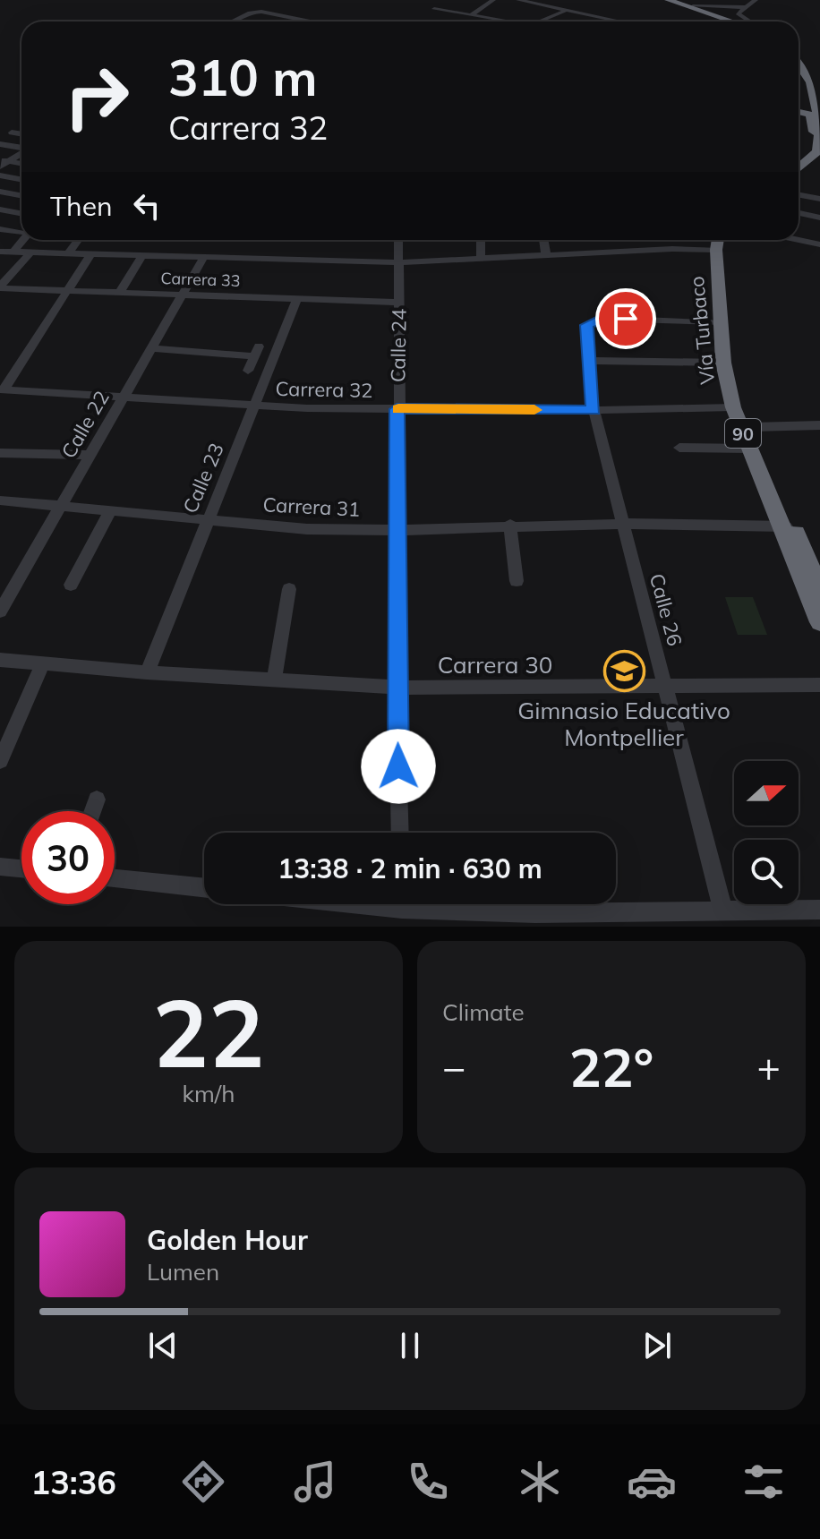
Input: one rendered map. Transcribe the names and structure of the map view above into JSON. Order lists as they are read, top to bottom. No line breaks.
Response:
{"streets":{"highway":["Vía Turbaco","90"],"street":["Carrera 33","Calle 24","Carrera 32","Calle 22","Calle 23","Carrera 31","Calle 26","Carrera 30"]},"crossings":[["Carrera 33","Calle 24"],["Carrera 33","Calle 22"],["Carrera 33","Calle 23"],["Vía Turbaco","Carrera 32"],["Vía Turbaco","Carrera 31"],["Vía Turbaco","Calle 26"],["Calle 24","Carrera 32"],["Calle 24","Carrera 31"],["Calle 24","Carrera 30"],["Carrera 32","Calle 22"],["Carrera 32","Calle 23"],["Carrera 32","Calle 26"],["Calle 22","Carrera 31"],["Calle 23","Carrera 31"],["Calle 23","Carrera 30"],["Carrera 31","Calle 26"],["Calle 26","Carrera 30"]],"places":{"school or university":["Gimnasio Educativo Montpellier"]},"north":"right","page":{"turn":["310 m","Carrera 32"],"then":"Then","limit":"30","trip":"13:38 · 2 min · 630 m","tile":[["22","km/h"],"Climate"],"heat":["−","22°","+"],"song":["Golden Hour","Lumen"],"tabs":"13:36"}}
